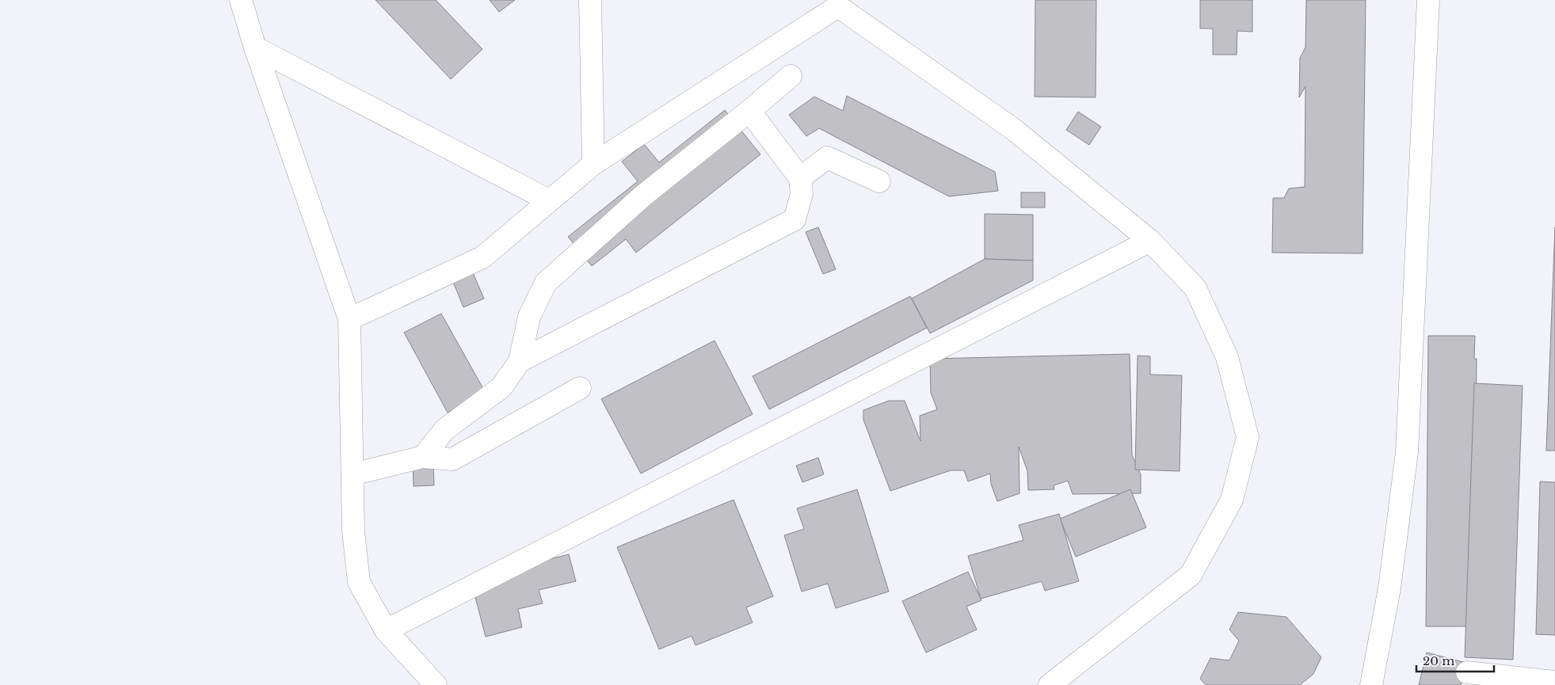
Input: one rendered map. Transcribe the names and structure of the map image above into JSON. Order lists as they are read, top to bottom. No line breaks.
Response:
{"scale_bar":"20 m"}
